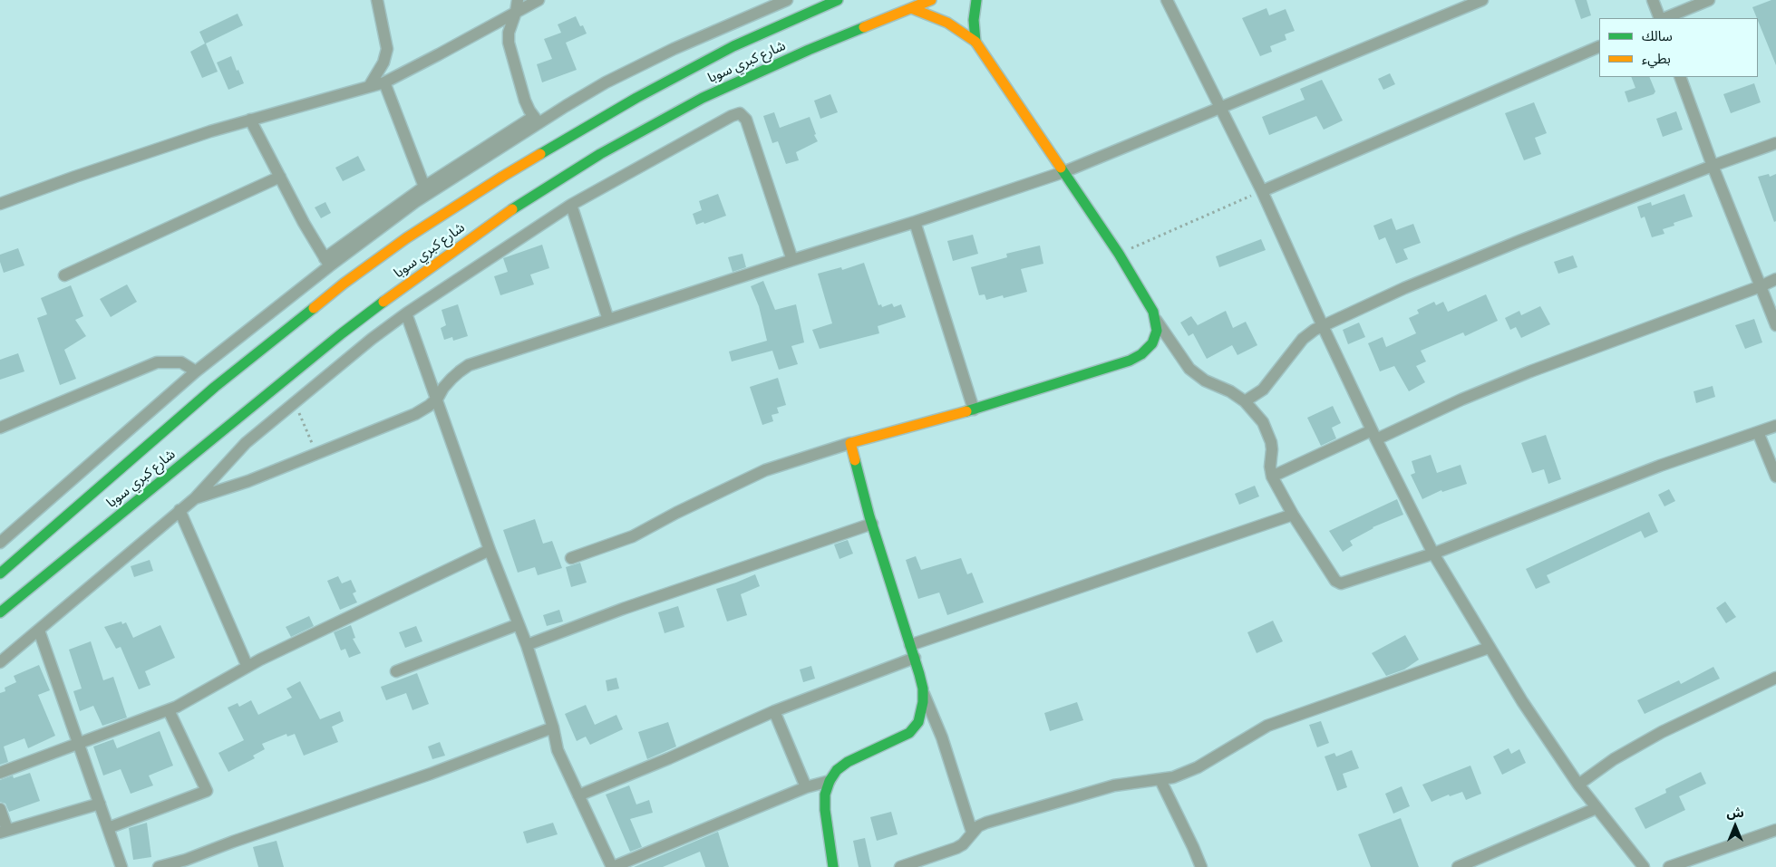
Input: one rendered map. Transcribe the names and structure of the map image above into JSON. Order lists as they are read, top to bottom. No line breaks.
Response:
{"streets":{"main road":["شارع كبري سوبا"]},"legend":["سالك","بطيء"],"north":"top"}
